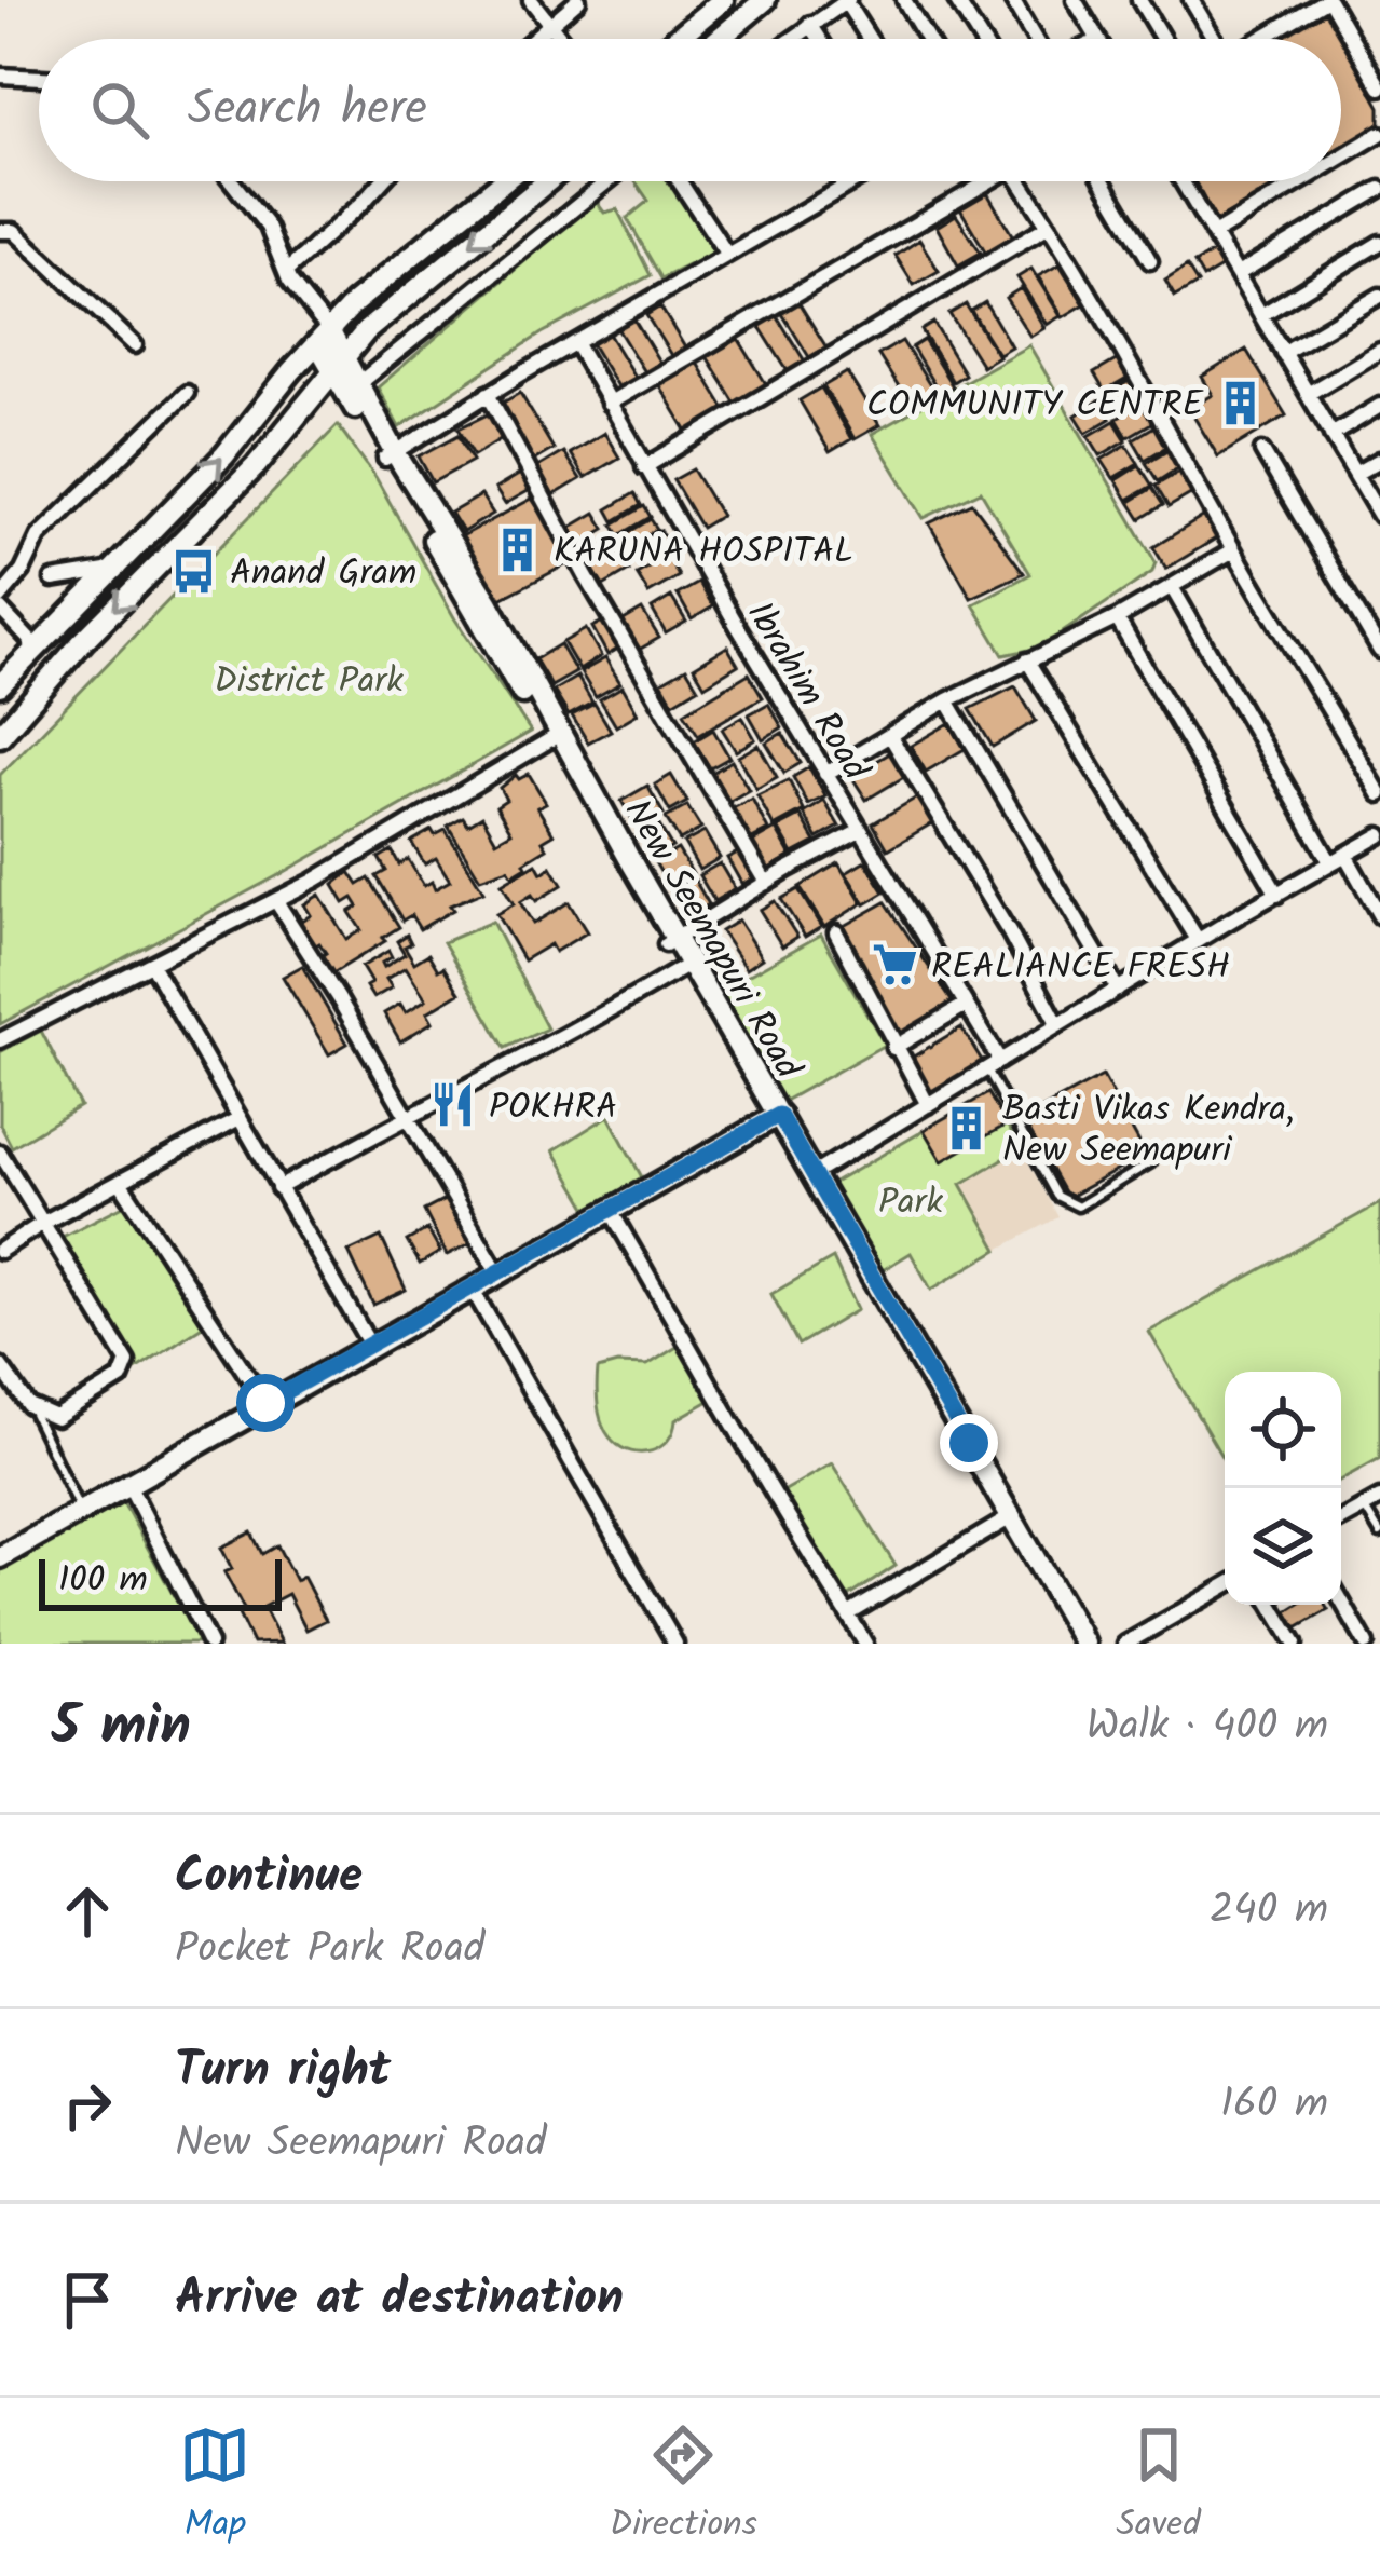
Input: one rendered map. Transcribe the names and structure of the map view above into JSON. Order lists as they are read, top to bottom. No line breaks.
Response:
{"streets":{"main road":["New Seemapuri Road"],"street":["Ibrahim Road"]},"parks":["District Park","Park"],"places":{"building":["COMMUNITY CENTRE","KARUNA HOSPITAL","Basti Vikas Kendra, New Seemapuri"],"bus stop":["Anand Gram"],"supermarket":["REALIANCE FRESH"],"restaurant":["POKHRA"]},"scale_bar":"100 m","page":{"search":"Search here","scale":"100 m","heading":["5 min","Walk · 400 m"],"list":[["Continue","Pocket Park Road","240 m"],["Turn right","New Seemapuri Road","160 m"],"Arrive at destination"],"nav":["Map","Directions","Saved"]}}
